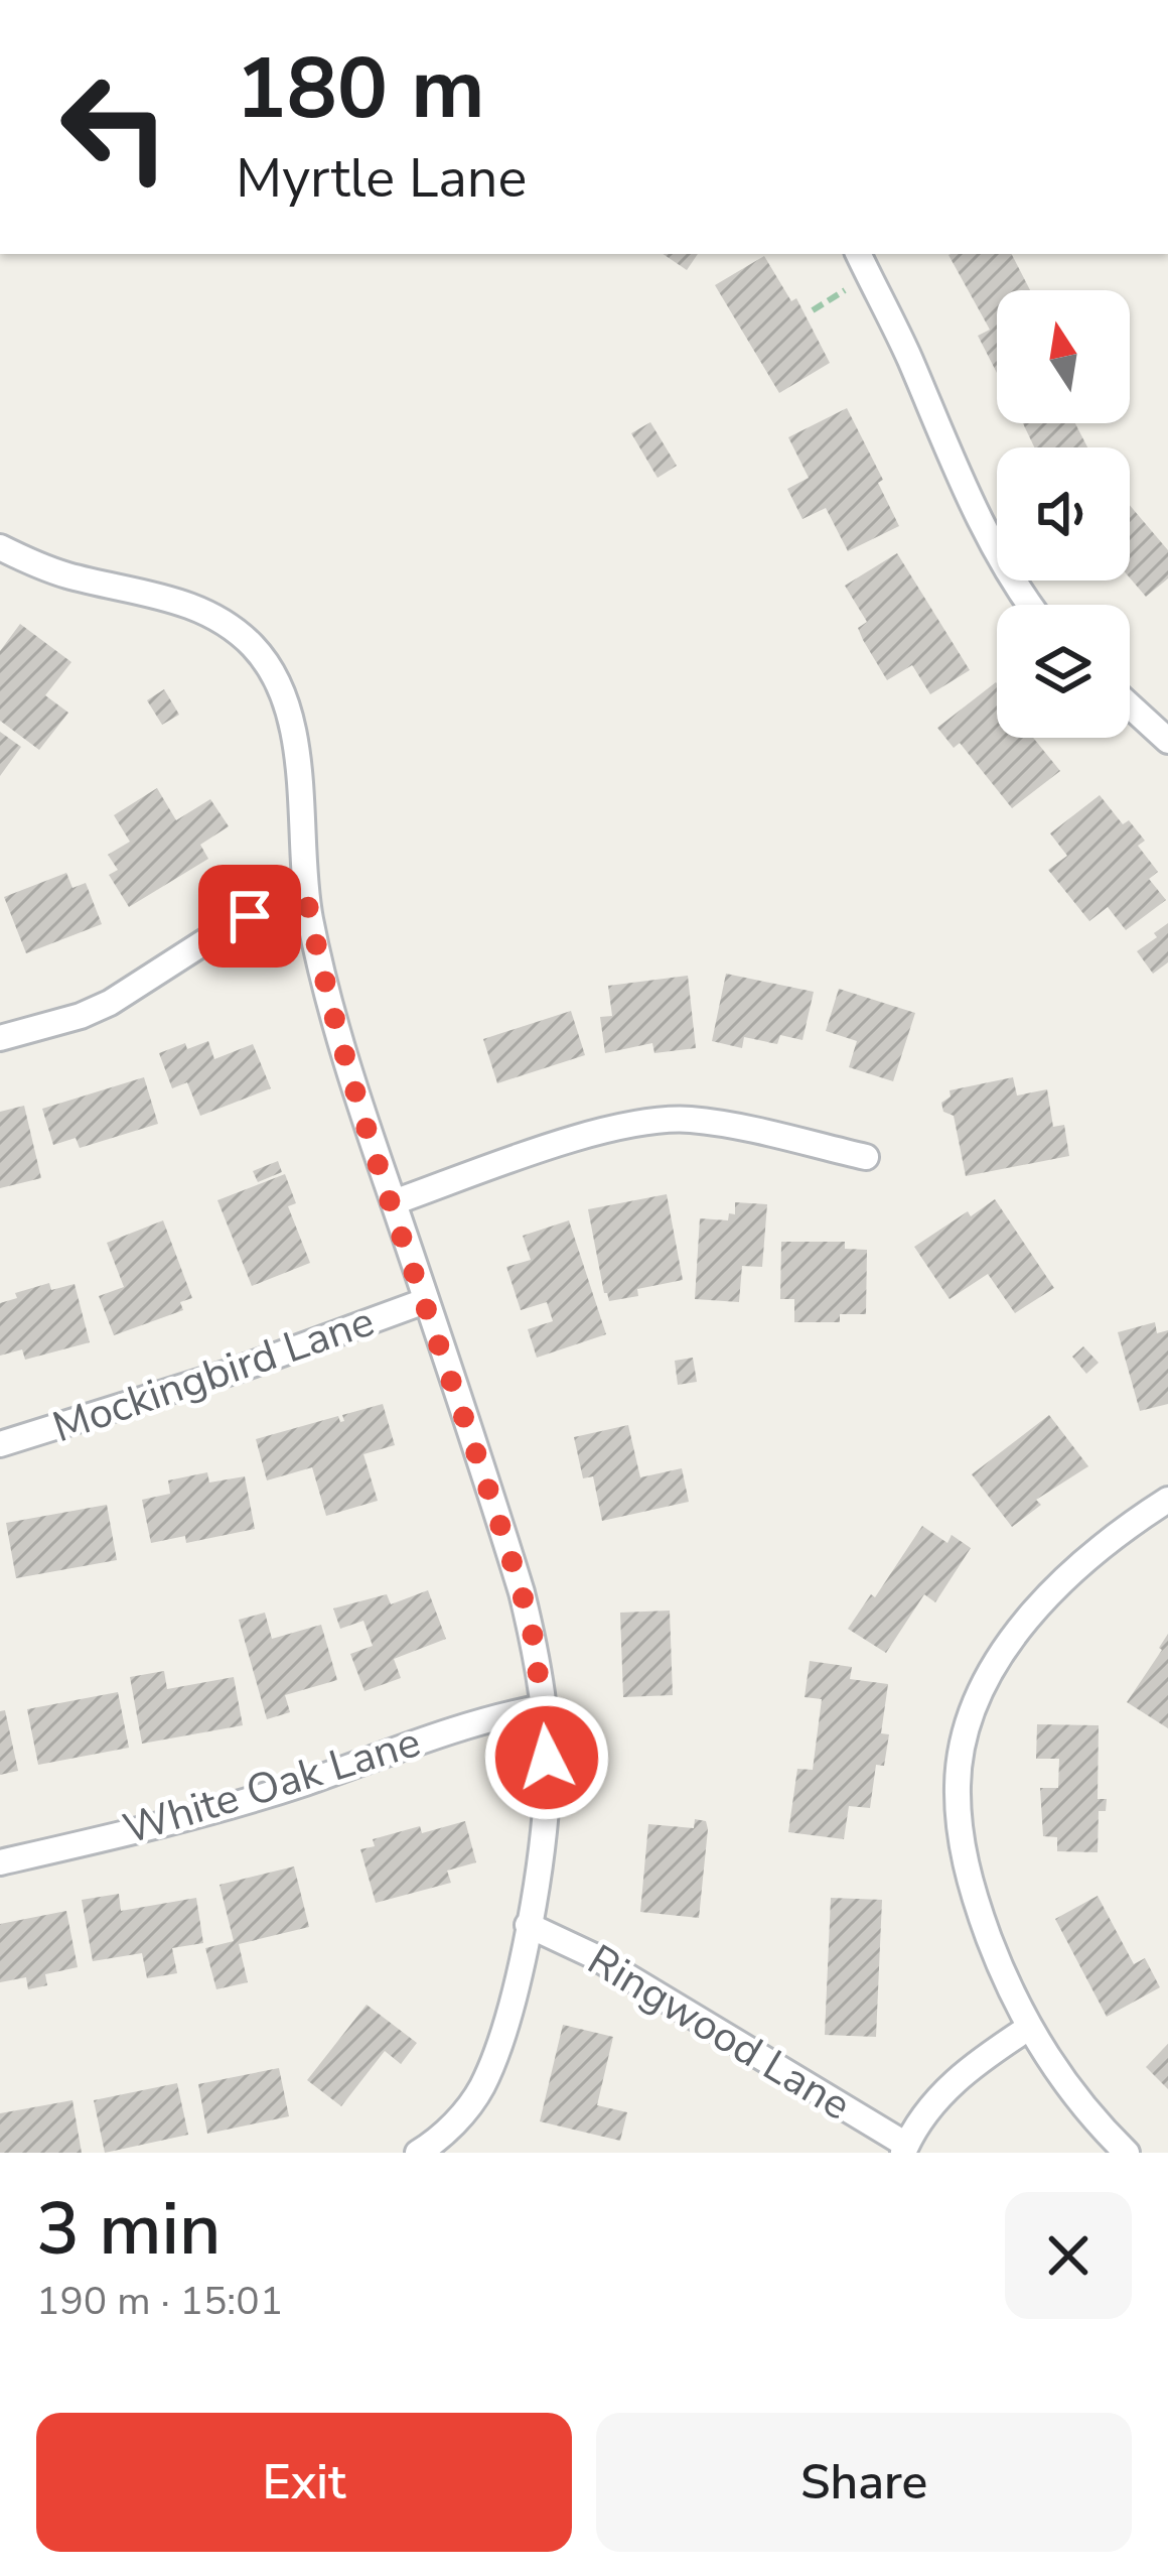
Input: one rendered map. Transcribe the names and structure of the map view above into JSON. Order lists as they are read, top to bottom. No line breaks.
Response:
{"streets":{"street":["Mockingbird Lane","White Oak Lane","Ringwood Lane"]},"north":"top","page":{"turn":["180 m","Myrtle Lane"],"heading":["3 min","190 m · 15:01"],"buttons":["Exit","Share"]}}
